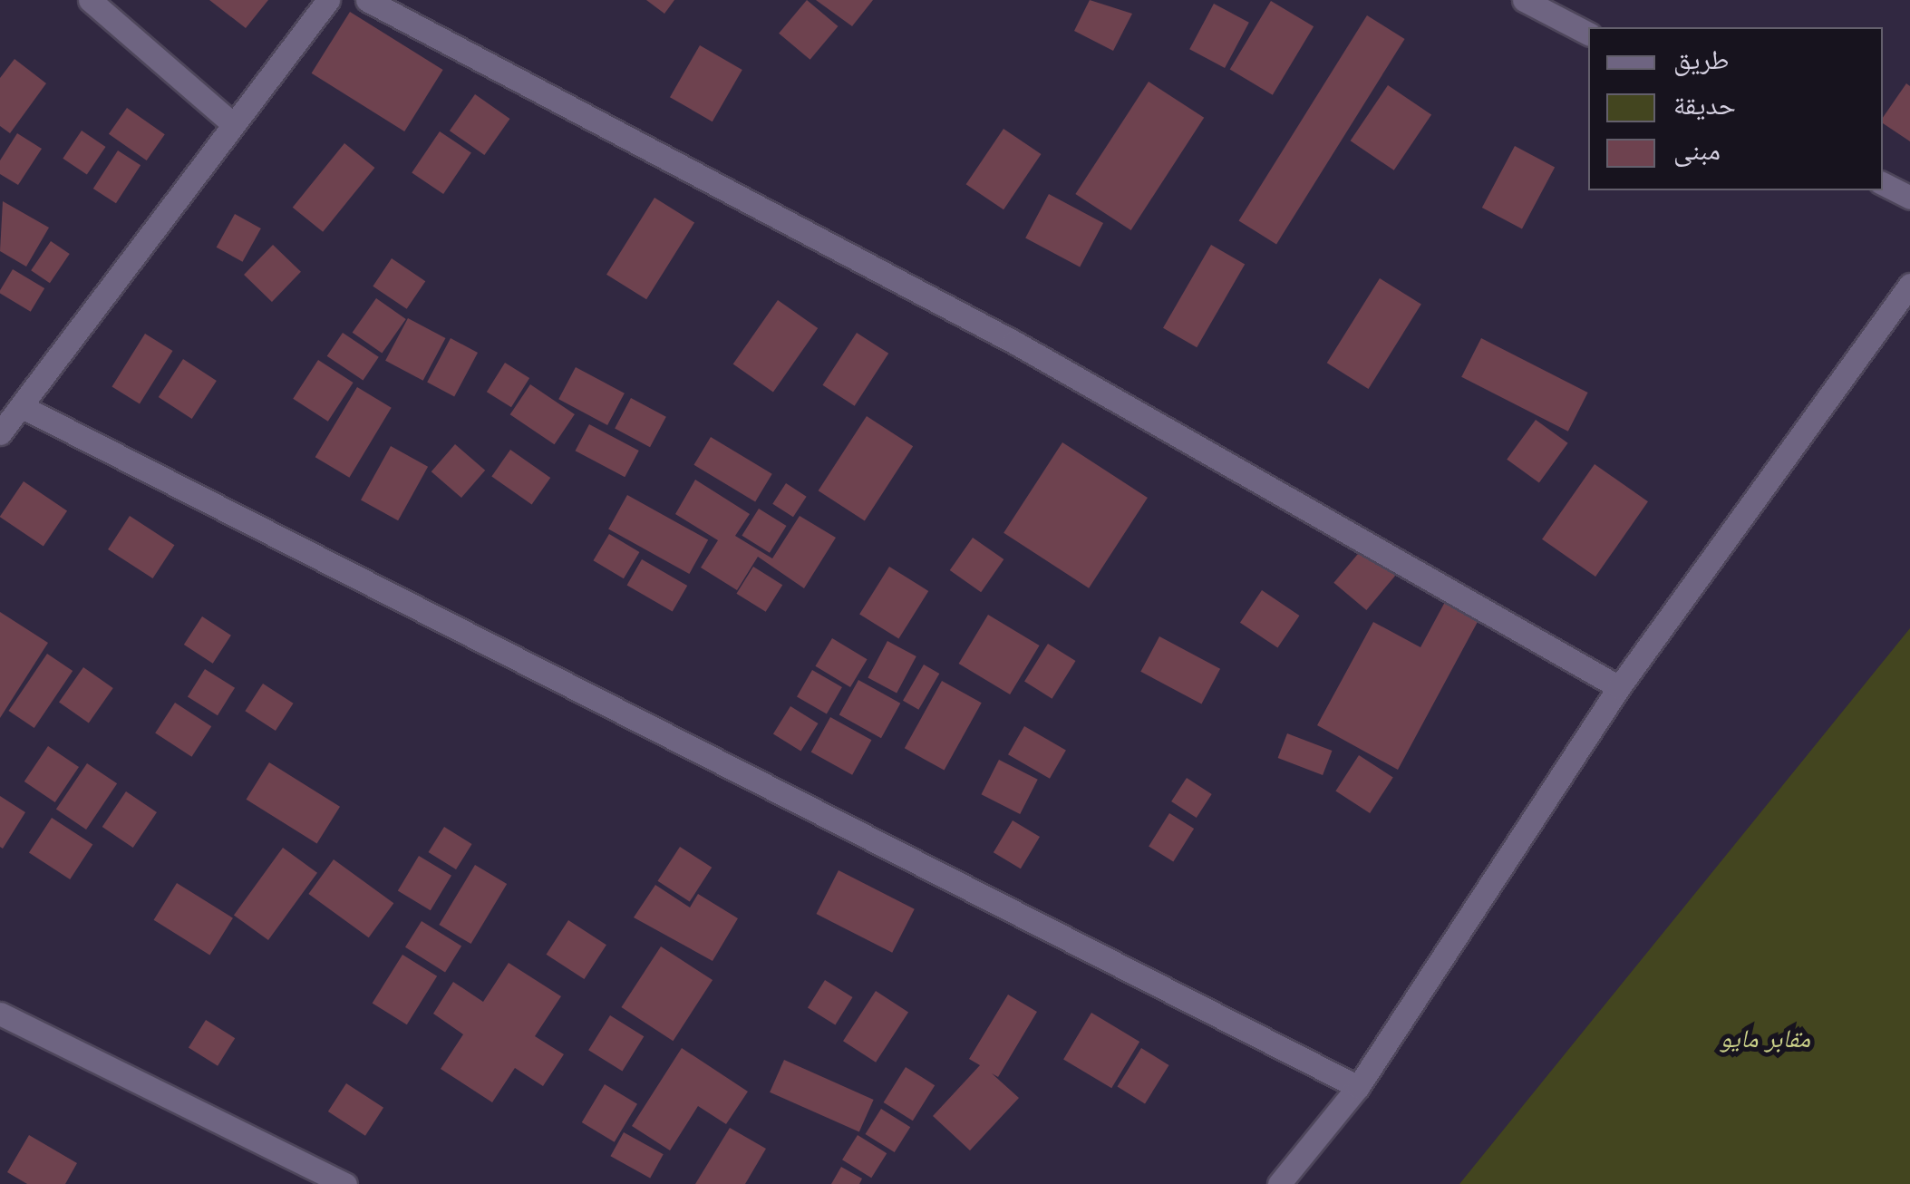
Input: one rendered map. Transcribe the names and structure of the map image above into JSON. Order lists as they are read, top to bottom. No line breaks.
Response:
{"parks":["مقابر مايو"],"legend":["طريق","حديقة","مبنى"]}
